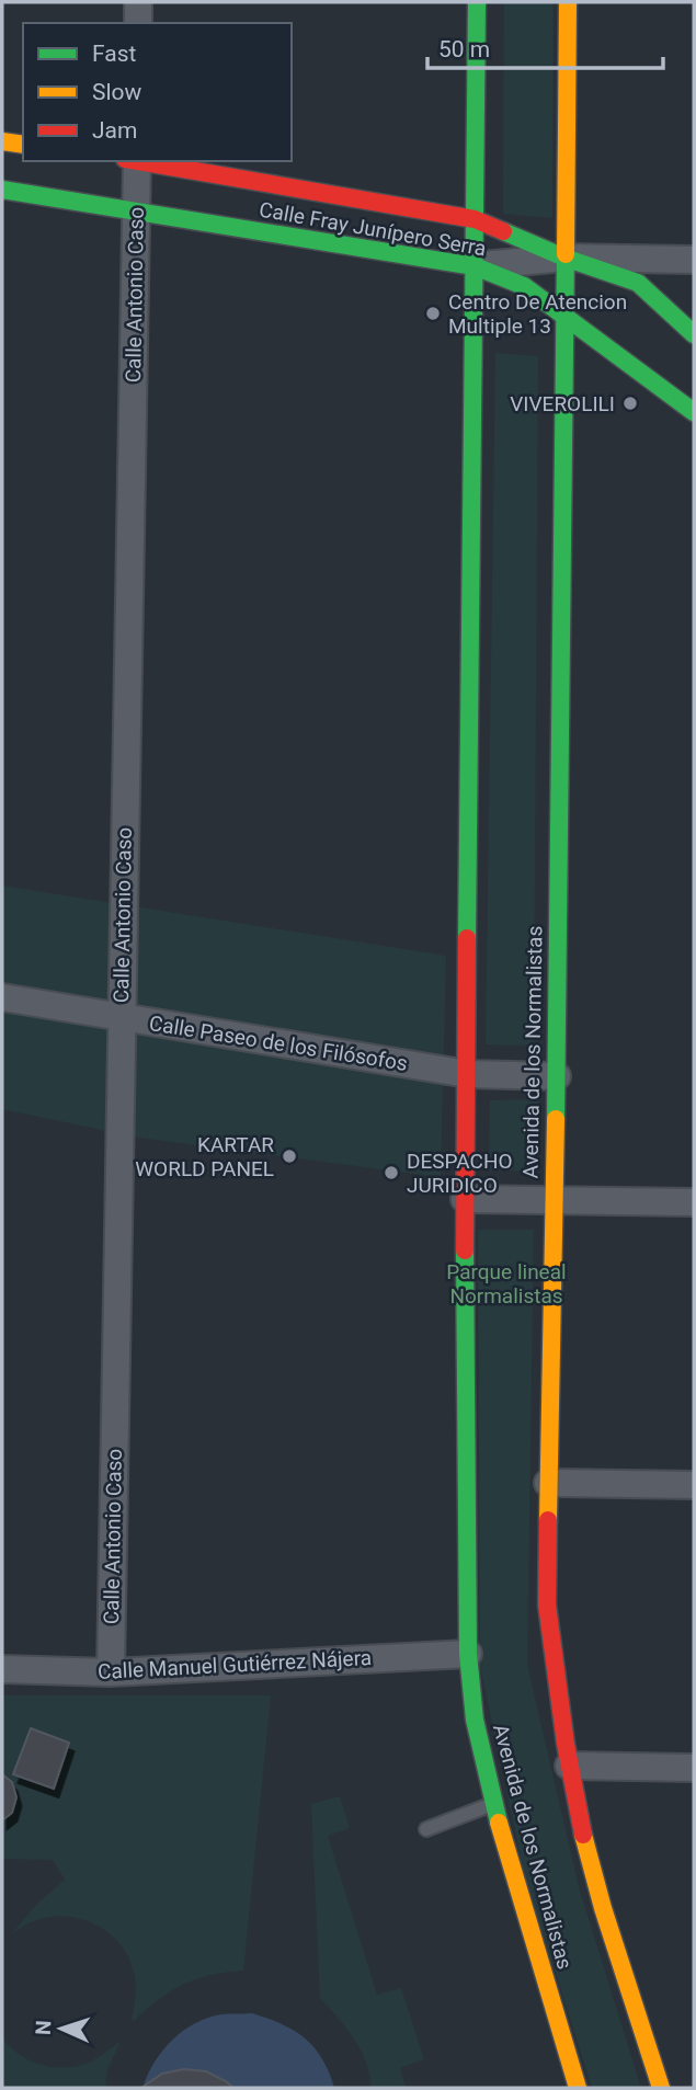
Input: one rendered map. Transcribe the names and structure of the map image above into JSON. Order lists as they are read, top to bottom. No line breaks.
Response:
{"streets":{"street":["Calle Fray Junípero Serra","Calle Antonio Caso","Calle Paseo de los Filósofos","Avenida de los Normalistas","Calle Manuel Gutiérrez Nájera"]},"crossings":[["Calle Fray Junípero Serra","Calle Antonio Caso"],["Calle Fray Junípero Serra","Avenida de los Normalistas"],["Calle Antonio Caso","Calle Paseo de los Filósofos"],["Calle Antonio Caso","Calle Manuel Gutiérrez Nájera"],["Calle Paseo de los Filósofos","Avenida de los Normalistas"],["Avenida de los Normalistas","Calle Manuel Gutiérrez Nájera"]],"parks":["Parque lineal Normalistas"],"places":["Centro De Atencion Multiple 13","VIVEROLILI","KARTAR WORLD PANEL","DESPACHO JURIDICO"],"legend":["Fast","Slow","Jam"],"scale_bar":"50 m","north":"left"}
